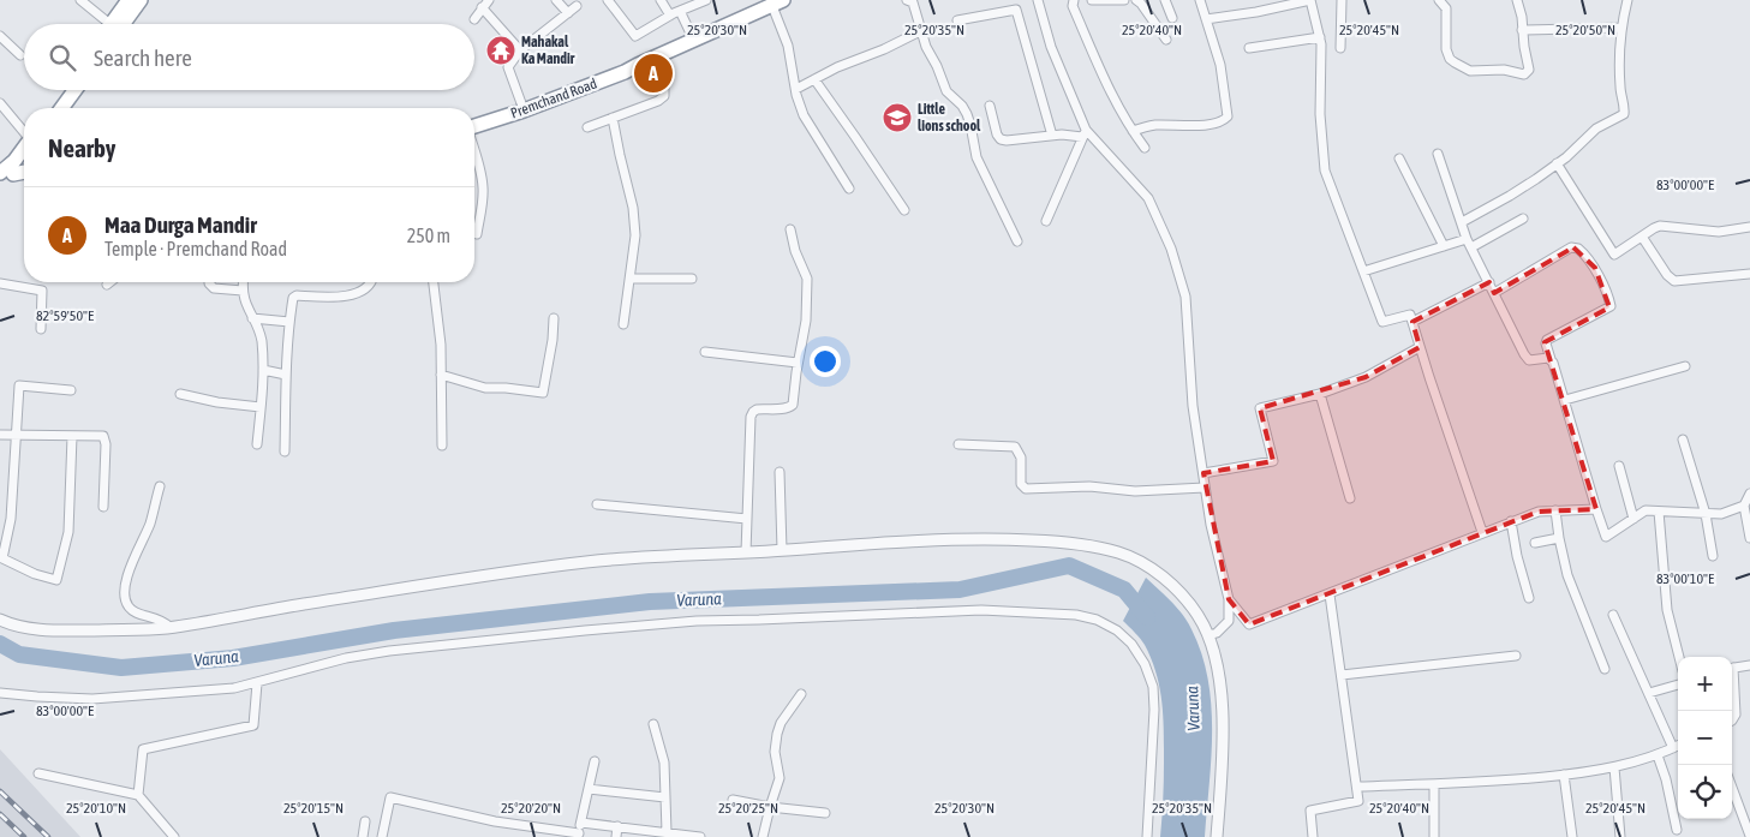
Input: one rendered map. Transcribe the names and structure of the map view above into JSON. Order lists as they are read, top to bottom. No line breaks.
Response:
{"streets":{"highway":["Premchand Road"]},"water":["Varuna"],"places":{"temple":["Mahakal Ka Mandir"],"school or university":["Little lions school"]},"page":{"search":"Search here","pins":"A","heading":"Nearby","list":[{"mark":"A","name":"Maa Durga Mandir","note":"Temple · Premchand Road","value":"250 m"}],"map_buttons":["+","−"]},"coordinates":["25°20'30\"N","25°20'35\"N","25°20'40\"N","25°20'45\"N","25°20'50\"N","83°00'00\"E","82°59'50\"E","83°00'10\"E","25°20'10\"N","25°20'15\"N","25°20'20\"N","25°20'25\"N"]}
